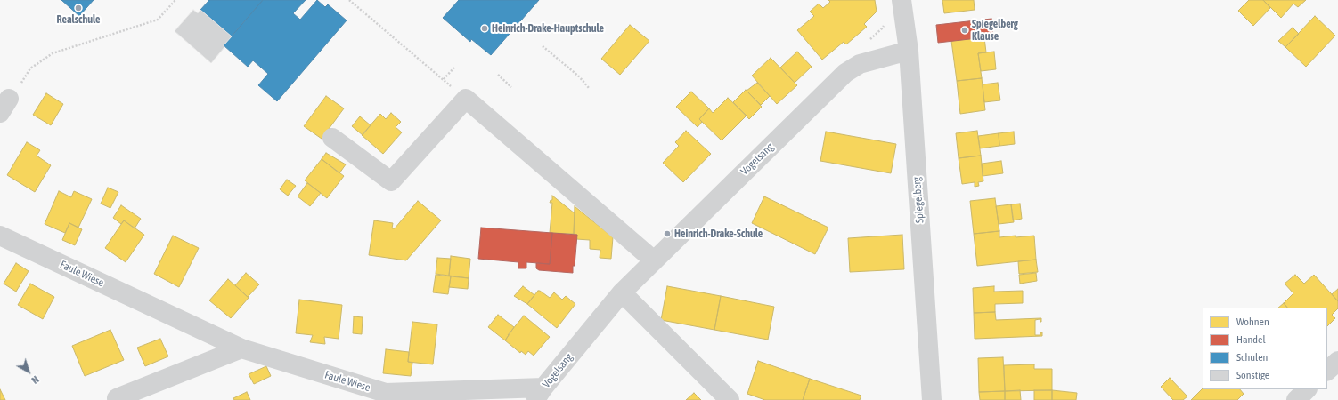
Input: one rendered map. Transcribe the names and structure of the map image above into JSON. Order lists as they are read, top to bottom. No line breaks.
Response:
{"streets":{"street":["Vogelsang","Spiegelberg","Faule Wiese"]},"crossings":[["Vogelsang","Spiegelberg"],["Vogelsang","Faule Wiese"]],"places":["Realschule","Heinrich-Drake-Hauptschule","Spiegelberg Klause","Heinrich-Drake-Schule"],"legend":["Wohnen","Handel","Schulen","Sonstige"],"north":"bottom right"}
